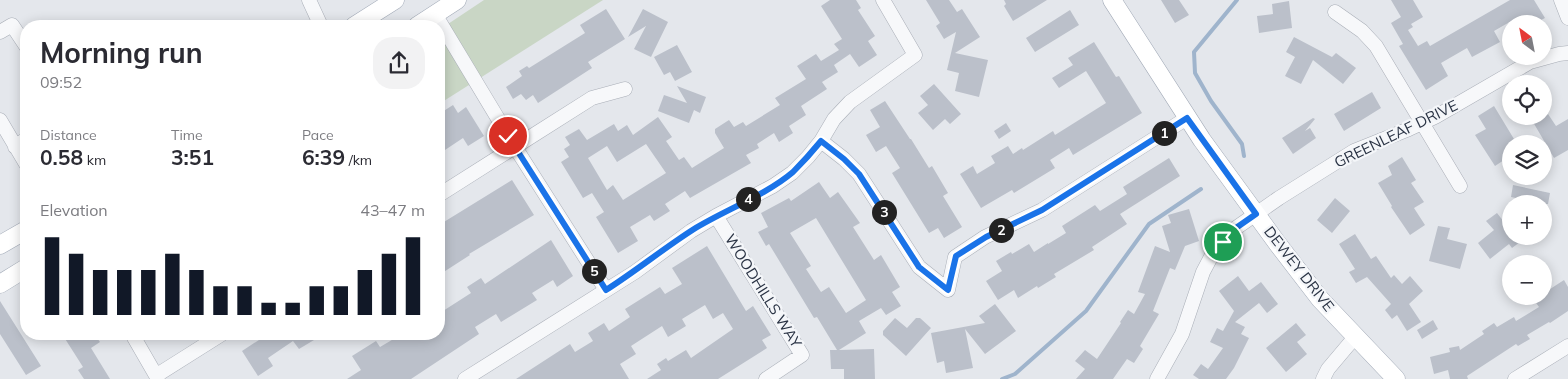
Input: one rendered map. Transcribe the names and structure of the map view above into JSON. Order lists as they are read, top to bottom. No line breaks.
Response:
{"streets":{"main road":["DEWEY DRIVE"],"street":["GREENLEAF DRIVE","WOODHILLS WAY"]},"crossings":[["GREENLEAF DRIVE","DEWEY DRIVE"]],"north":"top left","page":{"map_buttons":["+","−"],"heading":["Morning run","09:52"],"stats":[["Distance","0.58 km"],["Time","3:51"],["Pace","6:39 /km"]],"pins":["1","4","3","2","5"],"chart":["Elevation","43–47 m"]}}
